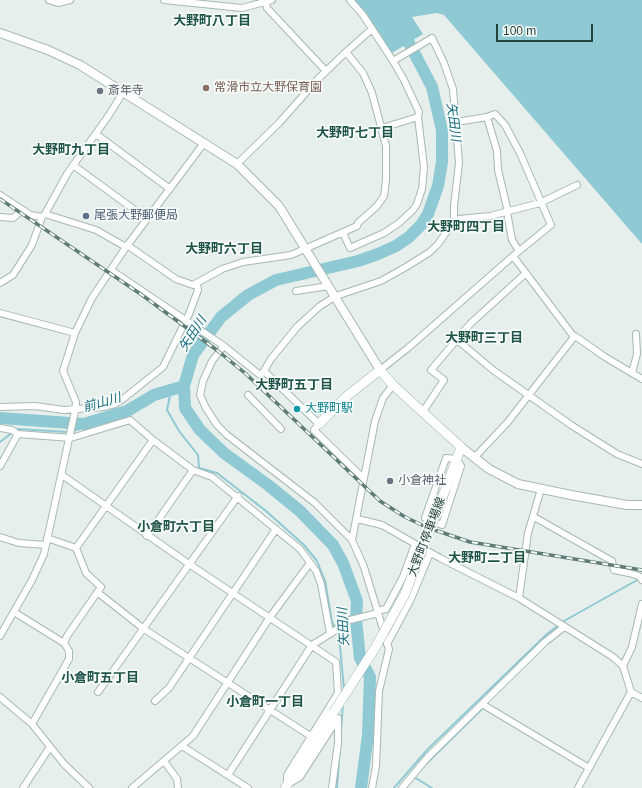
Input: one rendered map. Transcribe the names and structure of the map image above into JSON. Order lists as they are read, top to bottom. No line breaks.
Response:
{"streets":{"main road":["大野町停車場線"]},"districts":["大野町八丁目","大野町七丁目","大野町九丁目","大野町四丁目","大野町六丁目","大野町三丁目","大野町五丁目","小倉町六丁目","大野町二丁目","小倉町五丁目","小倉町一丁目"],"water":["矢田川","前山川"],"places":["常滑市立大野保育園","斎年寺","尾張大野郵便局","大野町駅","小倉神社"],"scale_bar":"100 m"}
